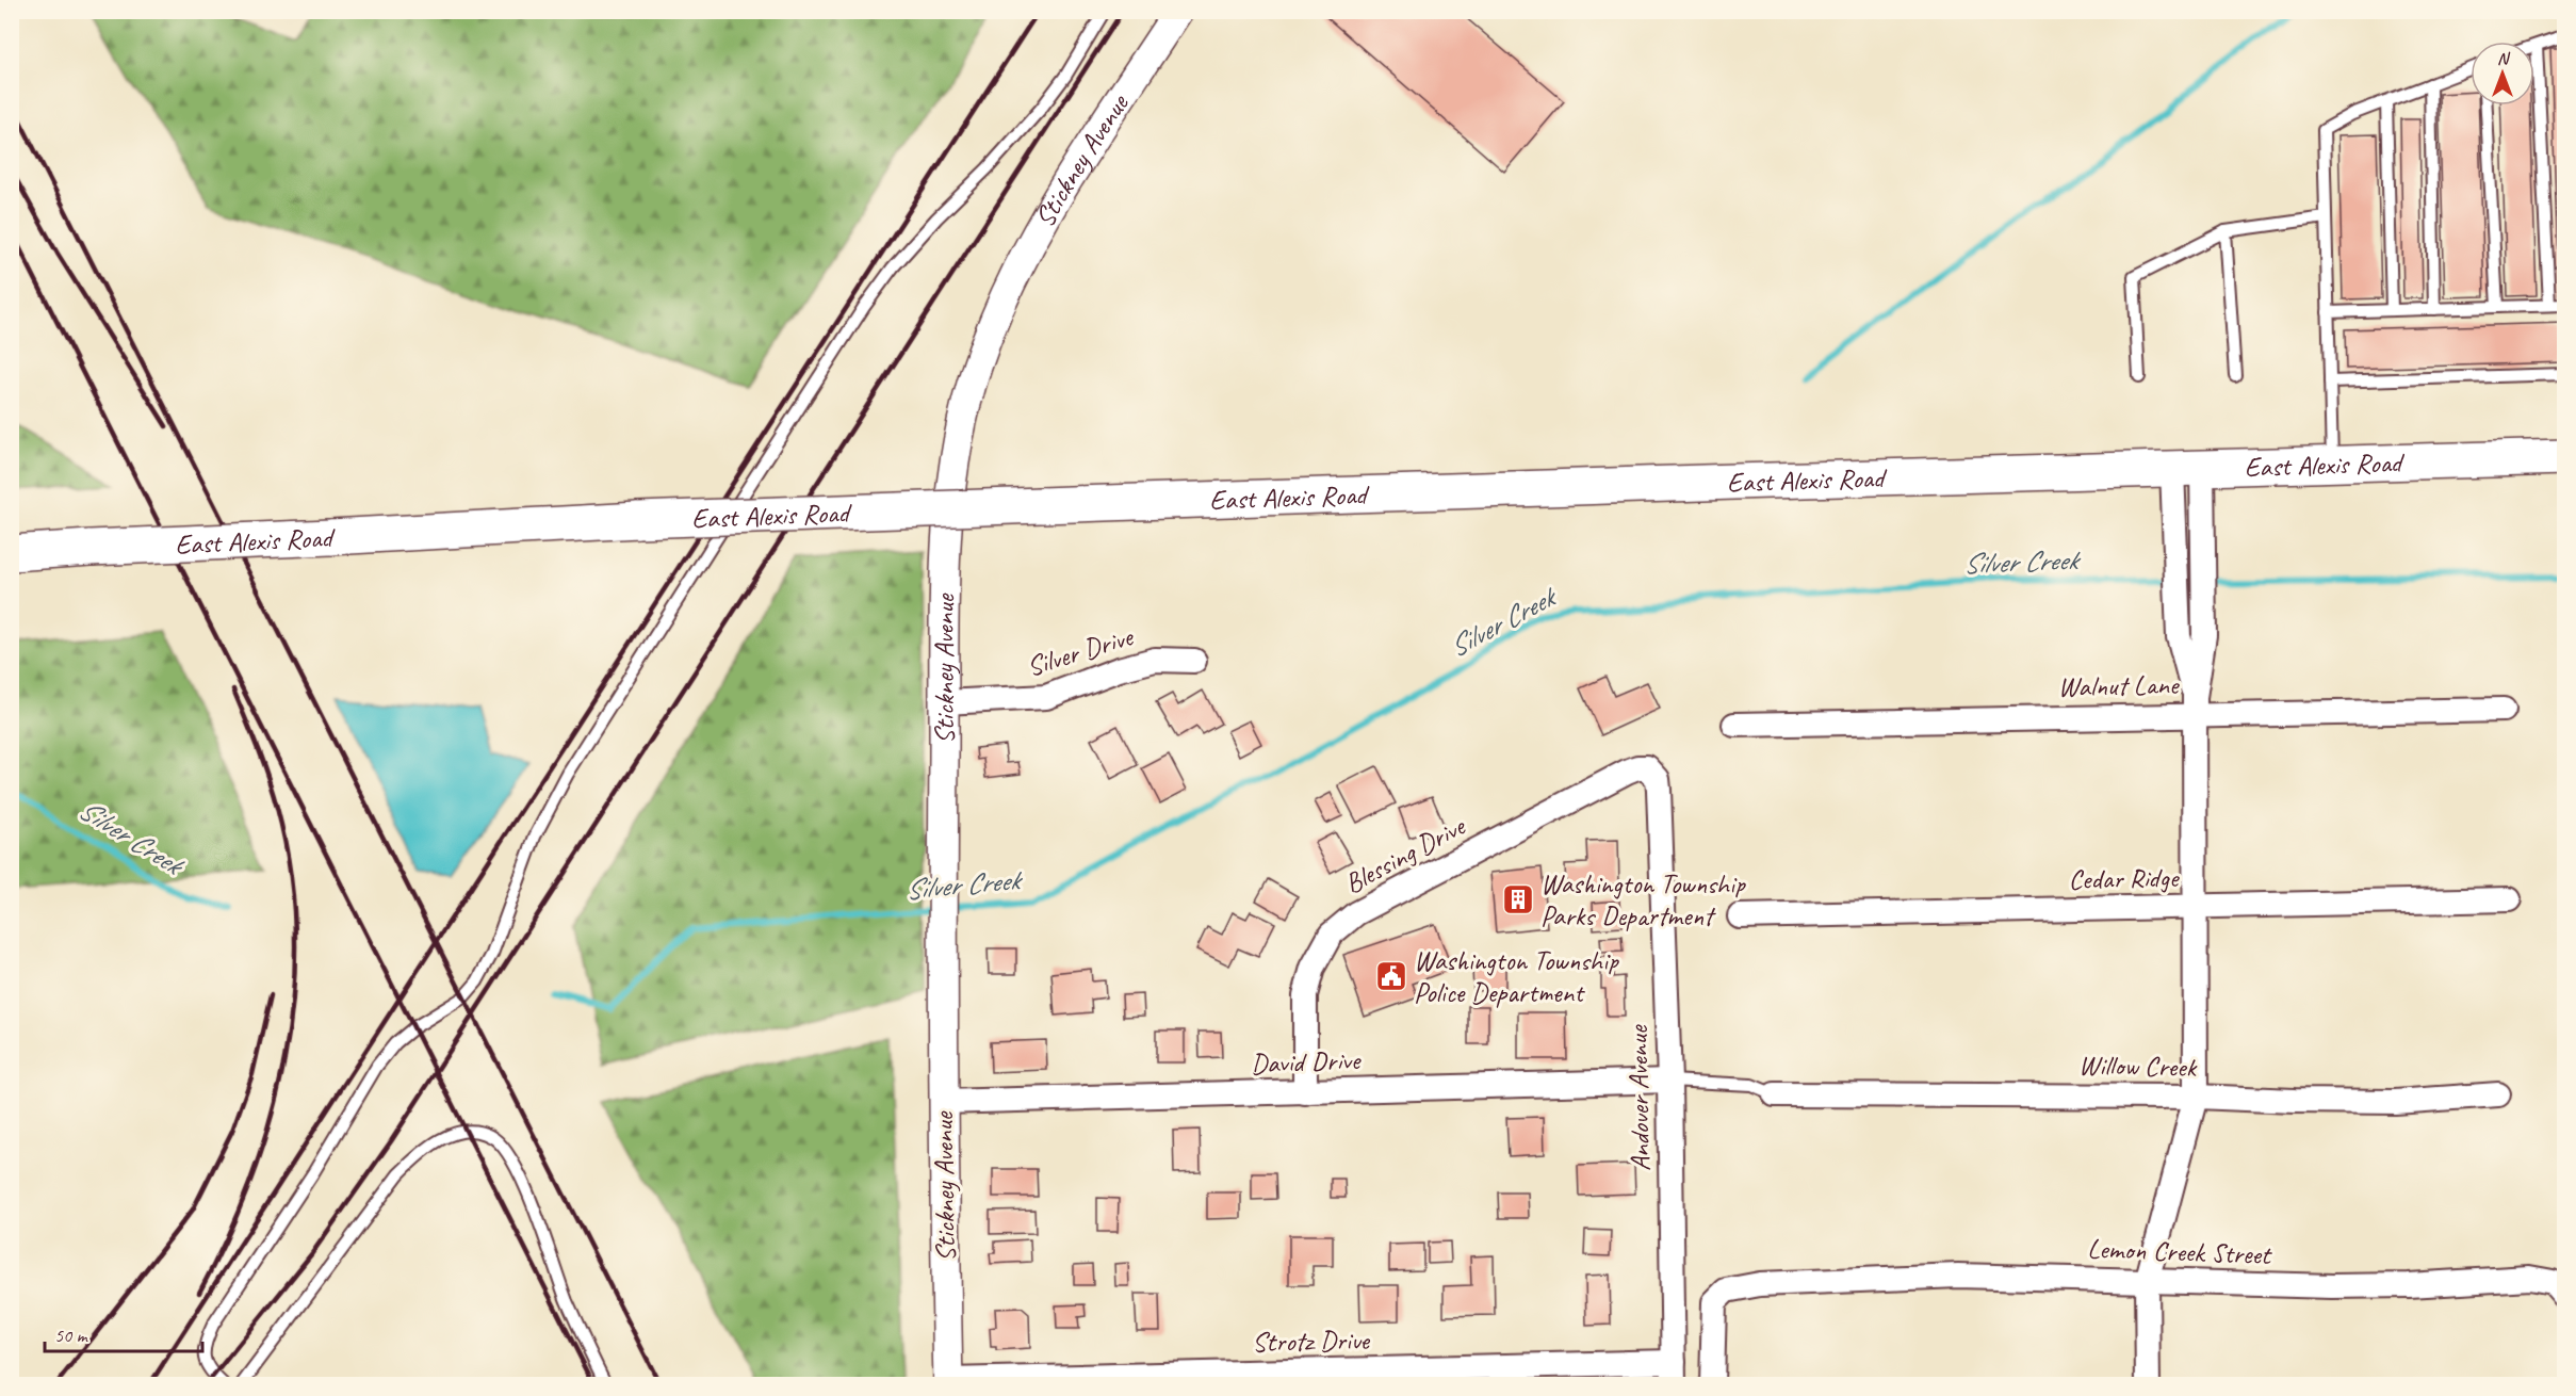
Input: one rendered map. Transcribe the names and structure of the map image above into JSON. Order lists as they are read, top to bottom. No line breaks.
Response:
{"streets":{"main road":["East Alexis Road"],"street":["Stickney Avenue","Silver Drive","Walnut Lane","Blessing Drive","Cedar Ridge","David Drive","Willow Creek","Andover Avenue","Lemon Creek Street","Strotz Drive"]},"crossings":[["Stickney Avenue","Silver Drive"],["Stickney Avenue","David Drive"],["Stickney Avenue","Strotz Drive"],["Blessing Drive","David Drive"],["Blessing Drive","Andover Avenue"],["David Drive","Andover Avenue"],["Andover Avenue","Strotz Drive"]],"water":["Silver Creek"],"places":{"building":["Washington Township Parks Department"],"public building":["Washington Township Police Department"]},"scale_bar":"50 m","north":"top"}
